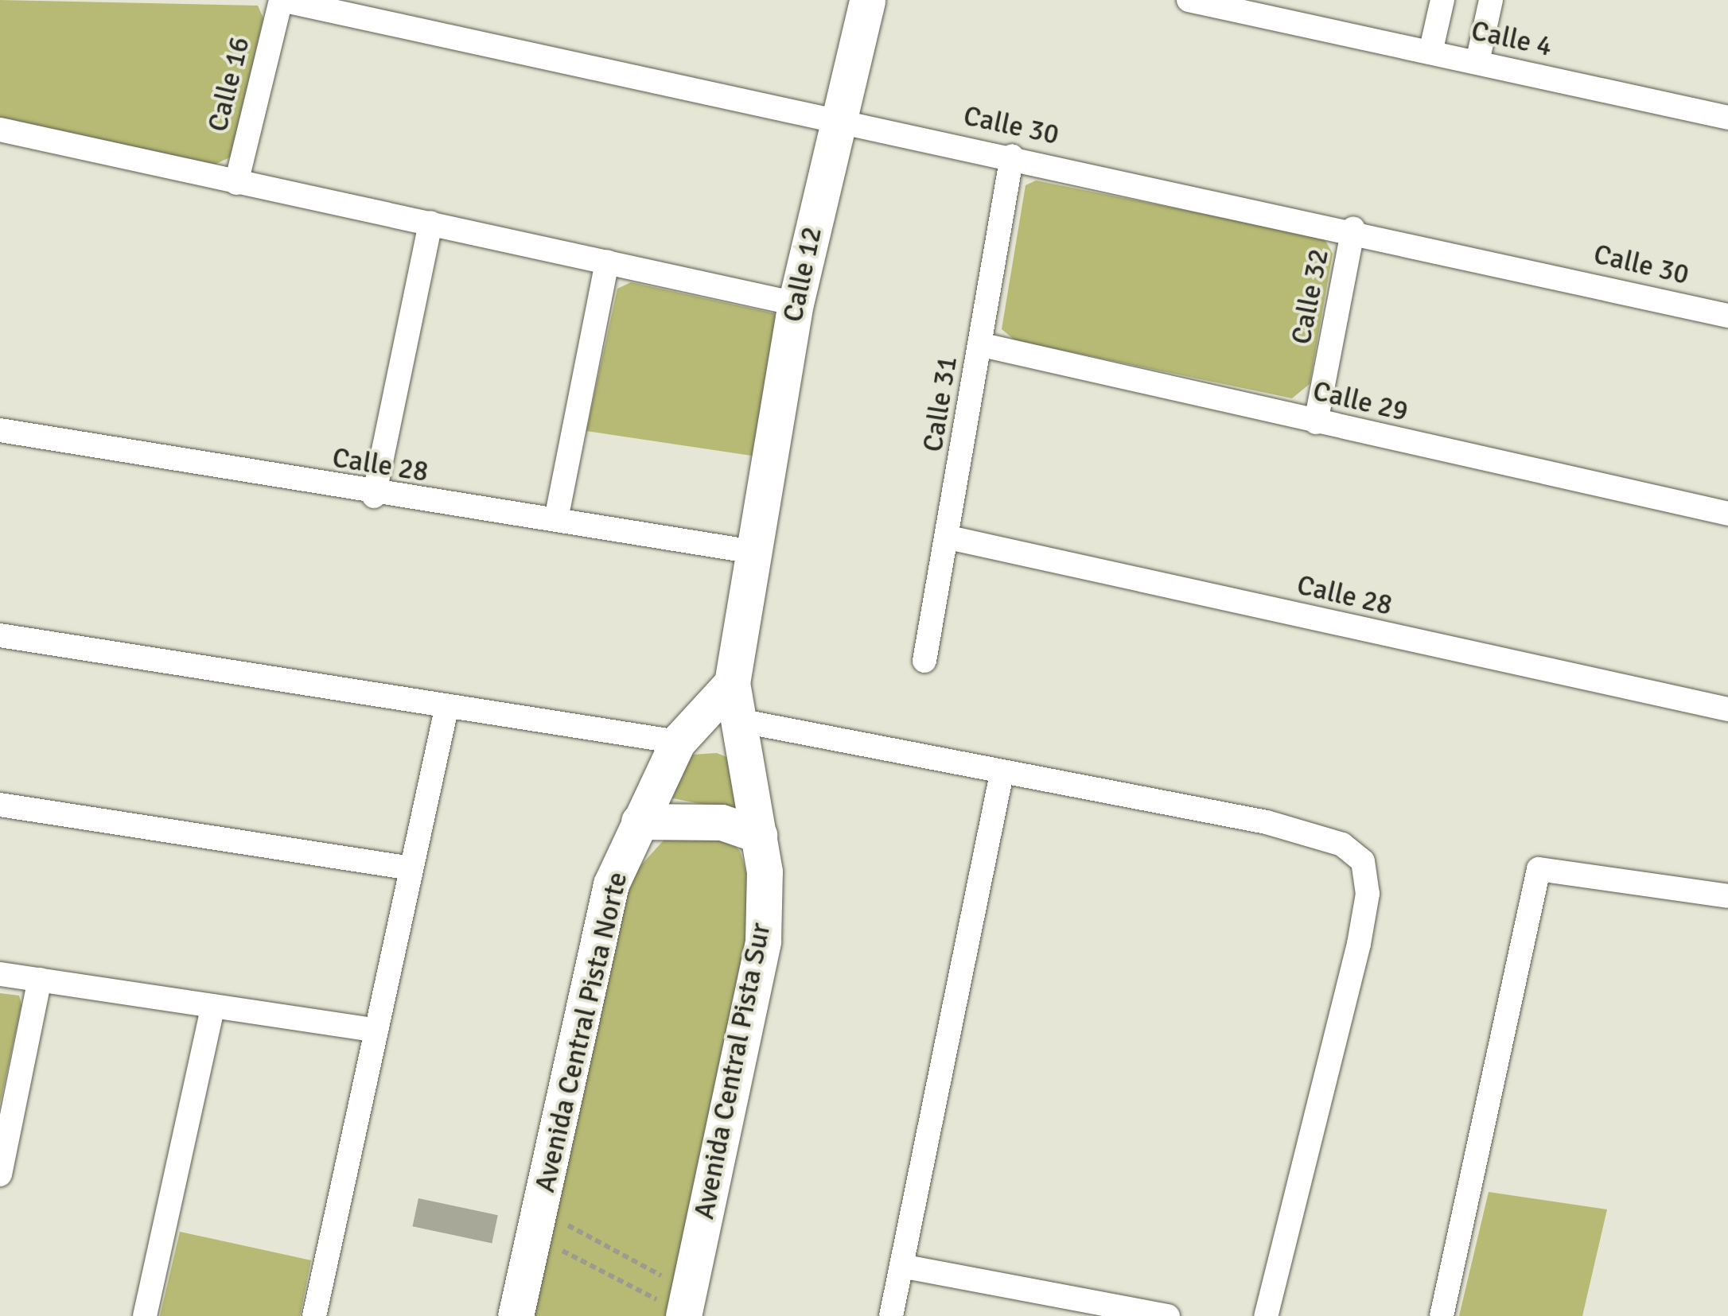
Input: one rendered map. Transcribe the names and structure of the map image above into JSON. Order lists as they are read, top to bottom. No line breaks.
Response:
{"streets":{"street":["Calle 4","Calle 16","Calle 30","Calle 12","Calle 32","Calle 29","Calle 31","Calle 28","Avenida Central Pista Norte","Avenida Central Pista Sur"]},"crossings":[["Calle 16","Calle 30"],["Calle 30","Calle 12"],["Calle 30","Calle 32"],["Calle 30","Calle 31"],["Calle 12","Calle 28"],["Calle 12","Avenida Central Pista Norte"],["Calle 12","Avenida Central Pista Sur"],["Calle 32","Calle 29"],["Calle 29","Calle 31"],["Calle 31","Calle 28"],["Avenida Central Pista Norte","Avenida Central Pista Sur"]]}
